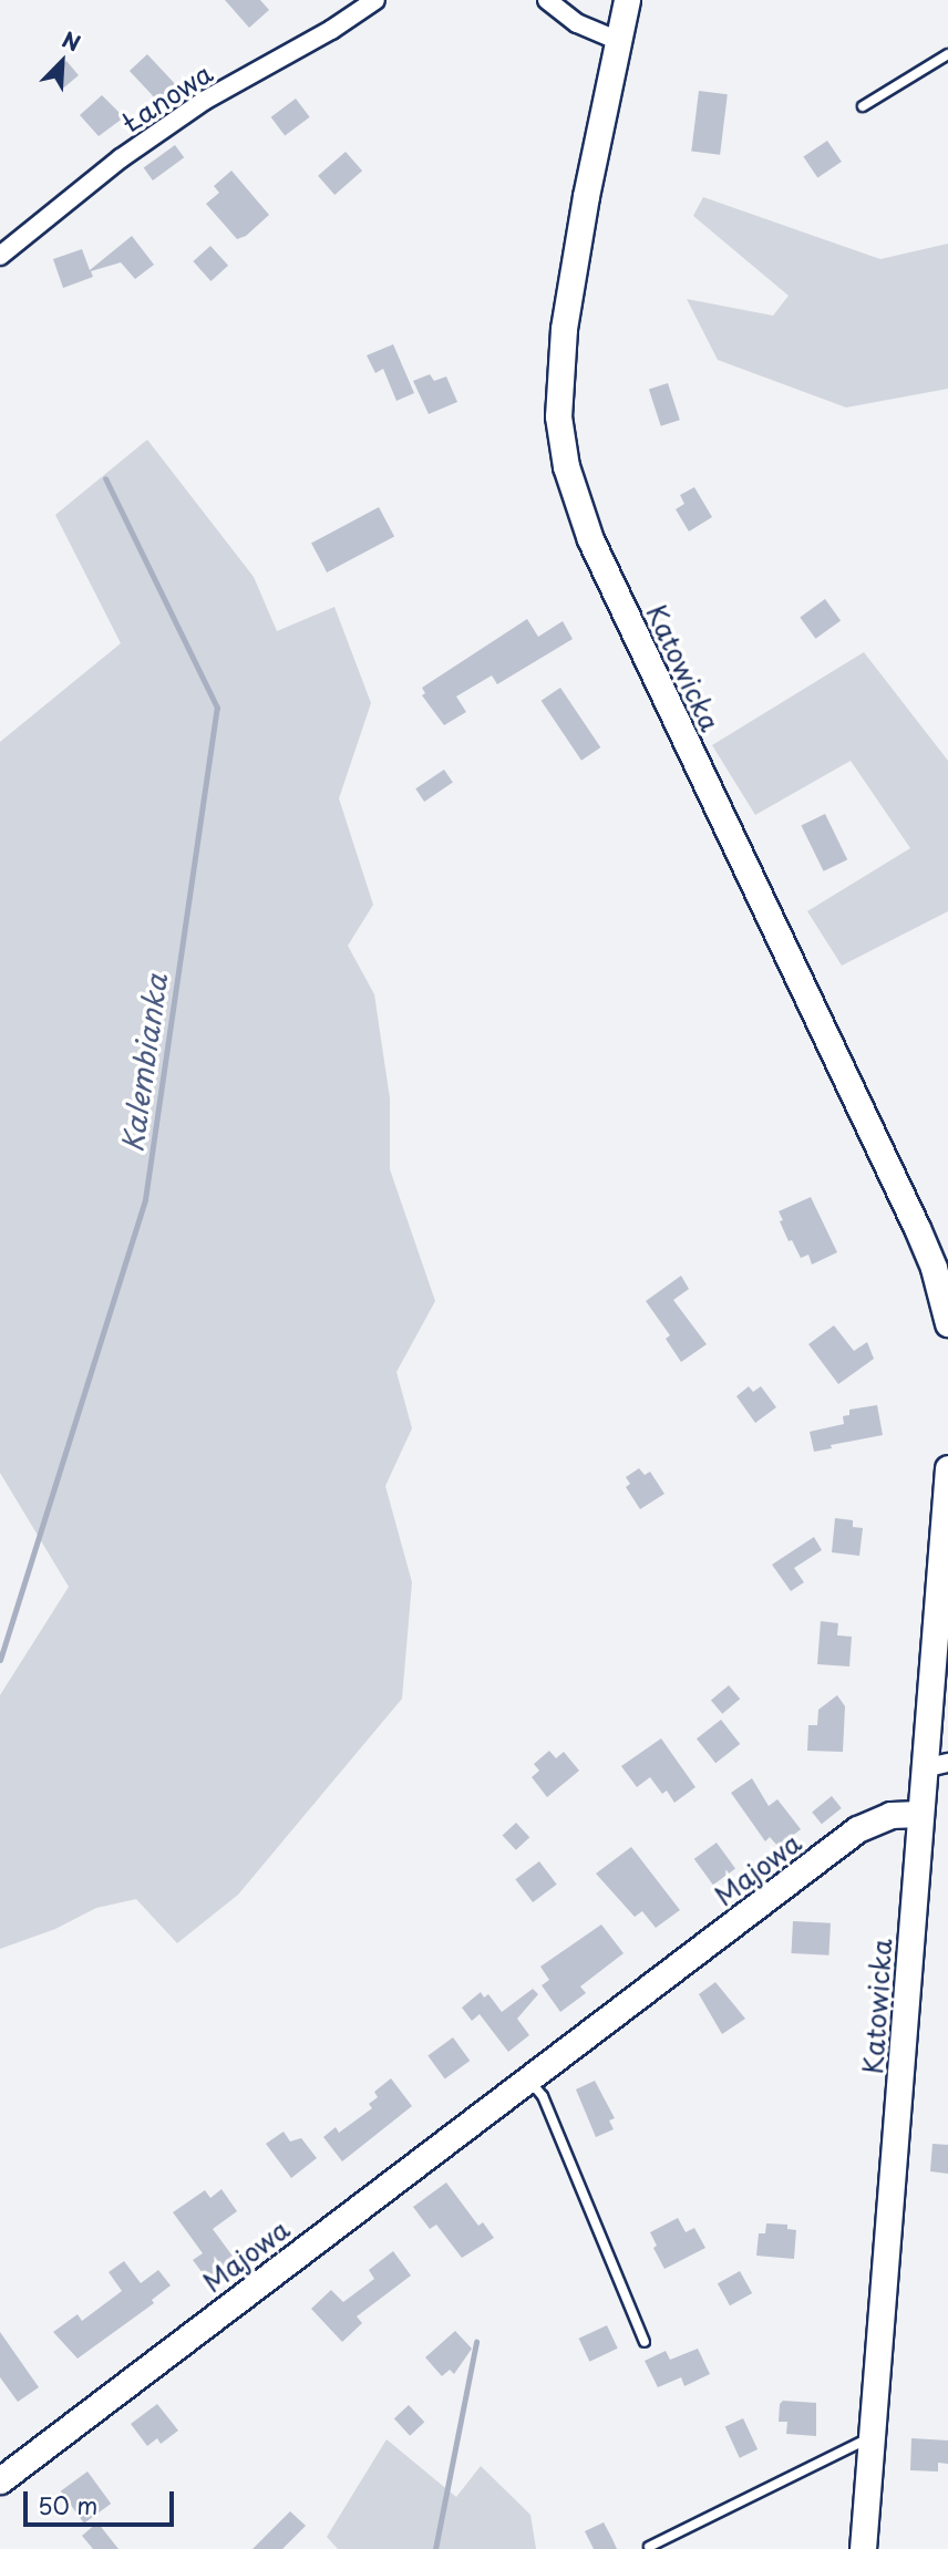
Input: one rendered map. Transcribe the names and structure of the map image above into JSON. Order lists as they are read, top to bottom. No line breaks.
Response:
{"streets":{"main road":["Katowicka","Majowa"],"street":["Łanowa"]},"crossings":[["Katowicka","Majowa"]],"water":["Kalembianka"],"scale_bar":"50 m","north":"top right"}
